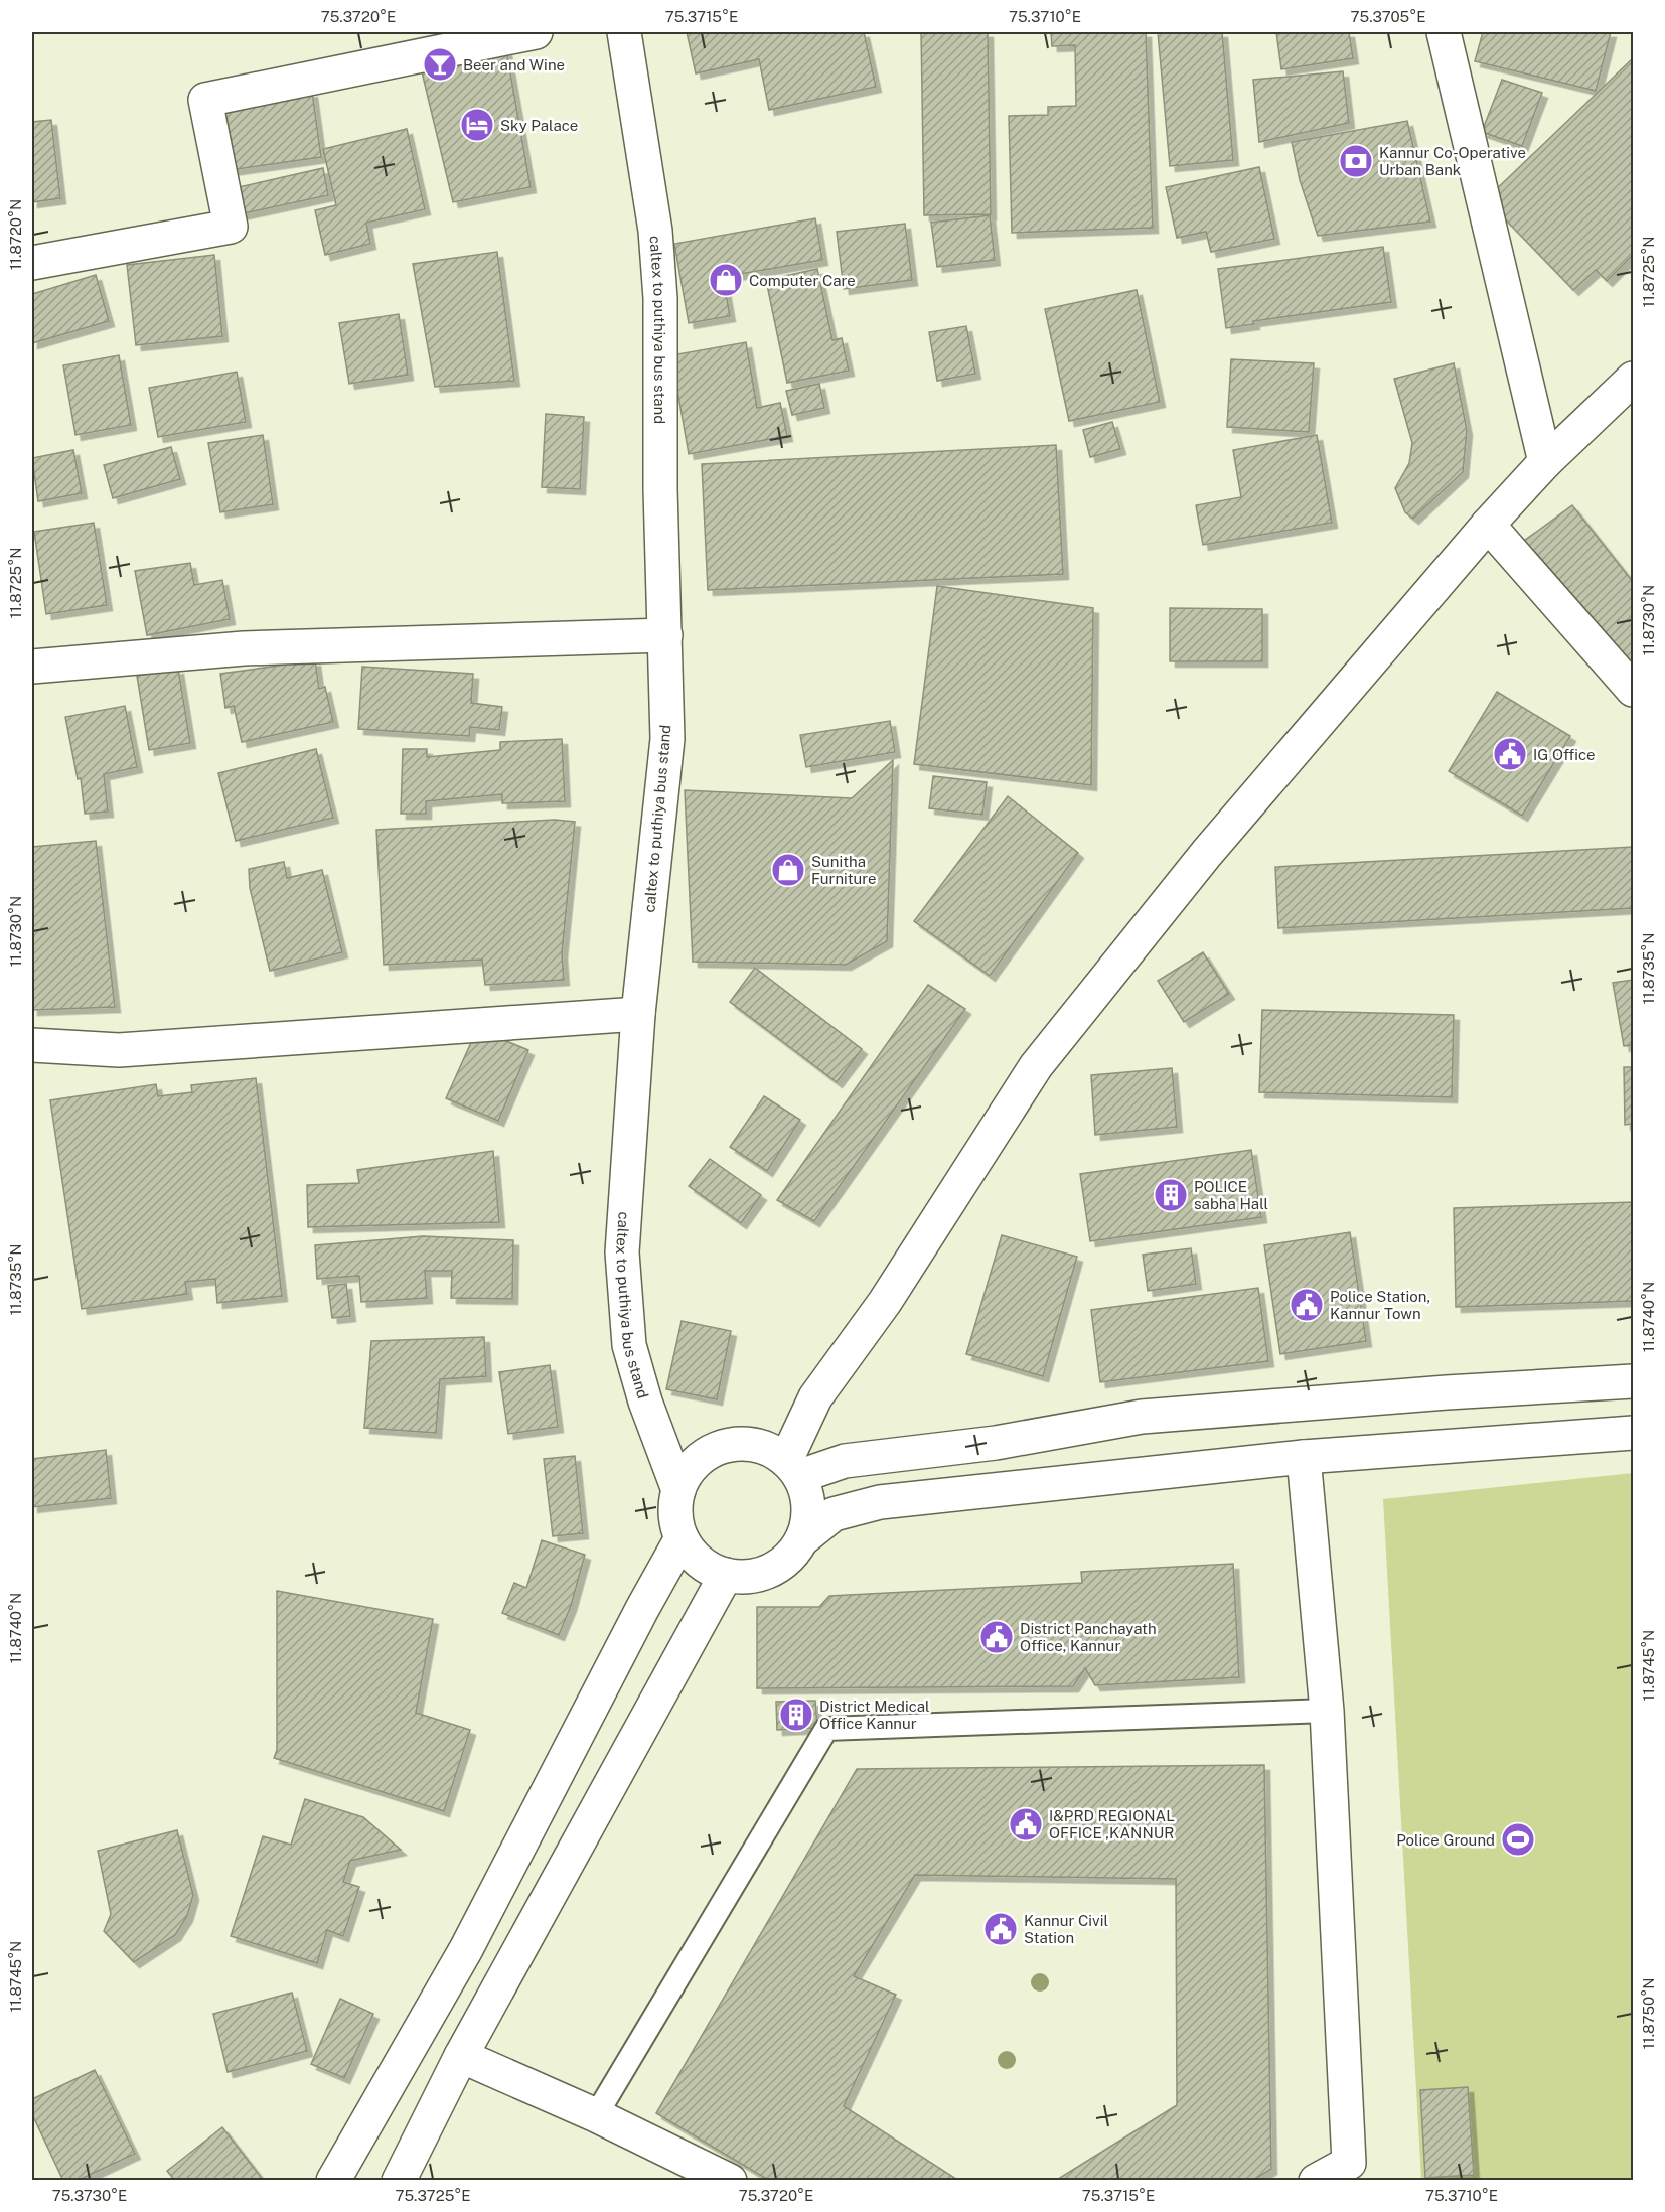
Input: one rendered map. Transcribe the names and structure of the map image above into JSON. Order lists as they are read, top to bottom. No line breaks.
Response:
{"streets":{"main road":["caltex to puthiya bus stand"]},"places":{"bar":["Beer and Wine"],"hotel":["Sky Palace"],"bank":["Kannur Co-Operative Urban Bank"],"shop":["Computer Care","Sunitha Furniture"],"public building":["IG Office","Police Station, Kannur Town","District Panchayath Office, Kannur","I&PRD REGIONAL OFFICE ,KANNUR","Kannur Civil Station"],"building":["POLICE sabha Hall","District Medical Office Kannur"],"sports":["Police Ground"]},"coordinates":["75.3720°E","75.3715°E","75.3710°E","75.3705°E","11.8720°N","11.8725°N","11.8730°N","11.8735°N","11.8740°N","11.8745°N","11.8750°N","75.3730°E","75.3725°E"]}
